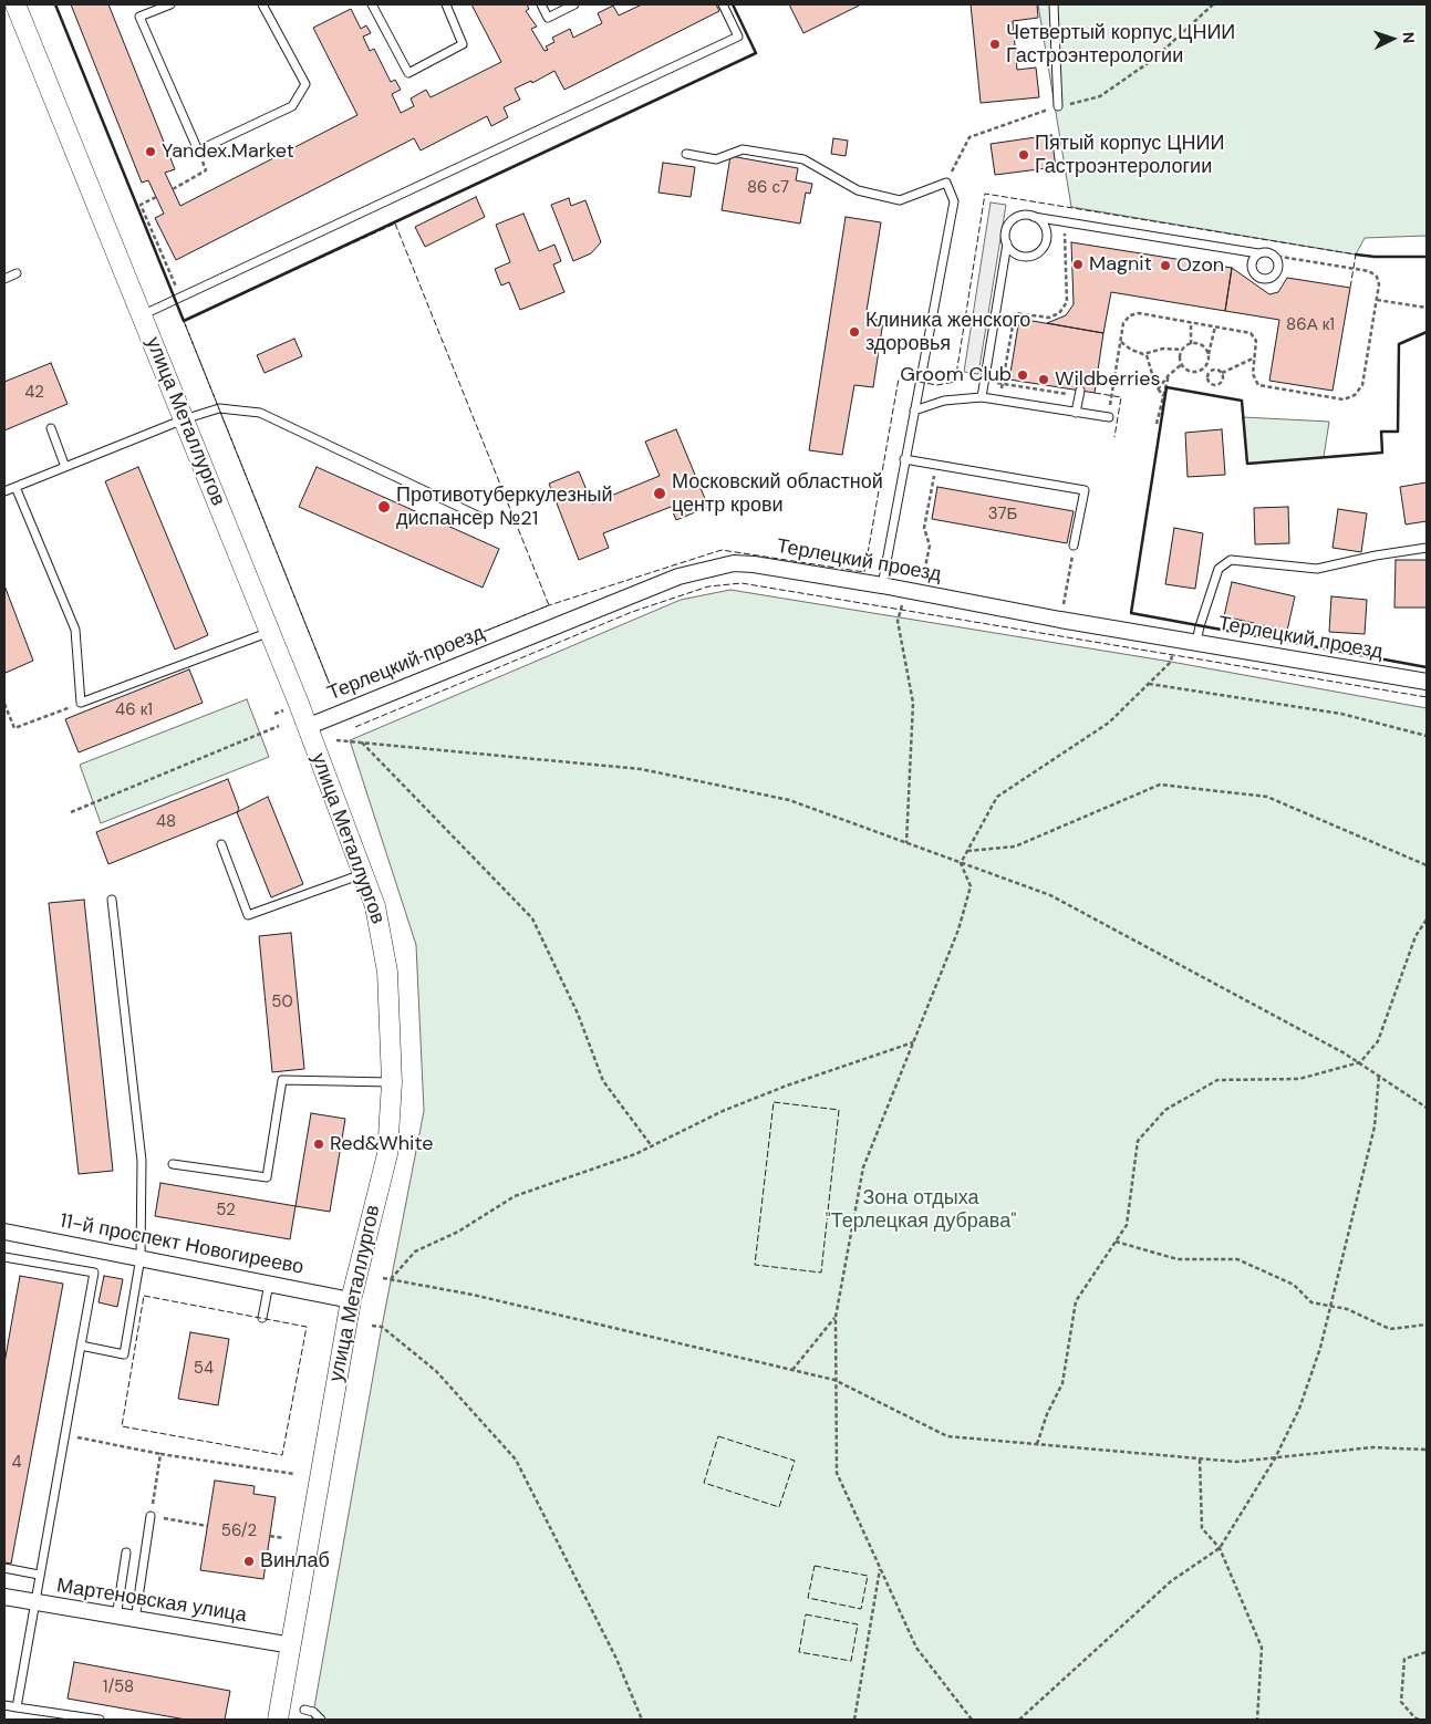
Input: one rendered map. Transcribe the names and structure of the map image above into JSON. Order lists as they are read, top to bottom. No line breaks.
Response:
{"streets":{"street":["улица Металлургов","Терлецкий проезд","11-й проспект Новогиреево","Мартеновская улица"]},"crossings":[["улица Металлургов","Терлецкий проезд"],["улица Металлургов","11-й проспект Новогиреево"],["улица Металлургов","Мартеновская улица"]],"parks":["Зона отдыха \"Терлецкая дубрава\""],"places":["Четвертый корпус ЦНИИ Гастроэнтерологии","Yandex.Market","Пятый корпус ЦНИИ Гастроэнтерологии","Magnit","Ozon","Клиника женского здоровья","Groom Club","Wildberries","Московский областной центр крови","Противотуберкулезный диспансер №21","Red&White","Винлаб"],"house_numbers":["86 с7","86А к1","42","37Б","46 к1","48","50","52","54","4","56/2","1/58"],"north":"right"}
